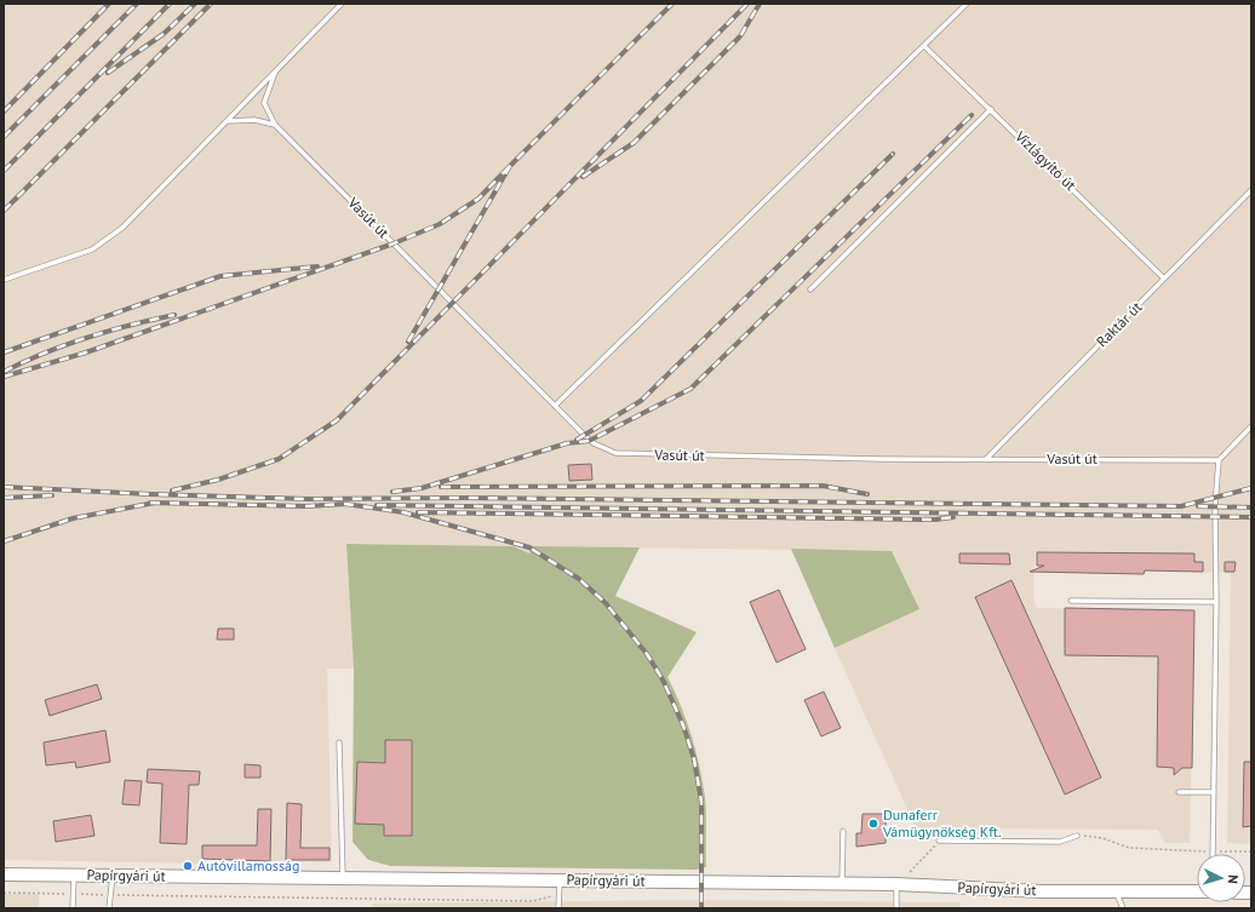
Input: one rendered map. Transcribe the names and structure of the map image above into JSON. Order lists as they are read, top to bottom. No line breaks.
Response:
{"streets":{"street":["Papírgyári út"],"lane":["Vízlágyító út","Vasút út","Raktár út"]},"crossings":[["Vízlágyító út","Raktár út"],["Vasút út","Raktár út"]],"places":["Dunaferr Vámügynökség Kft.","Autóvillamosság"],"north":"right"}
